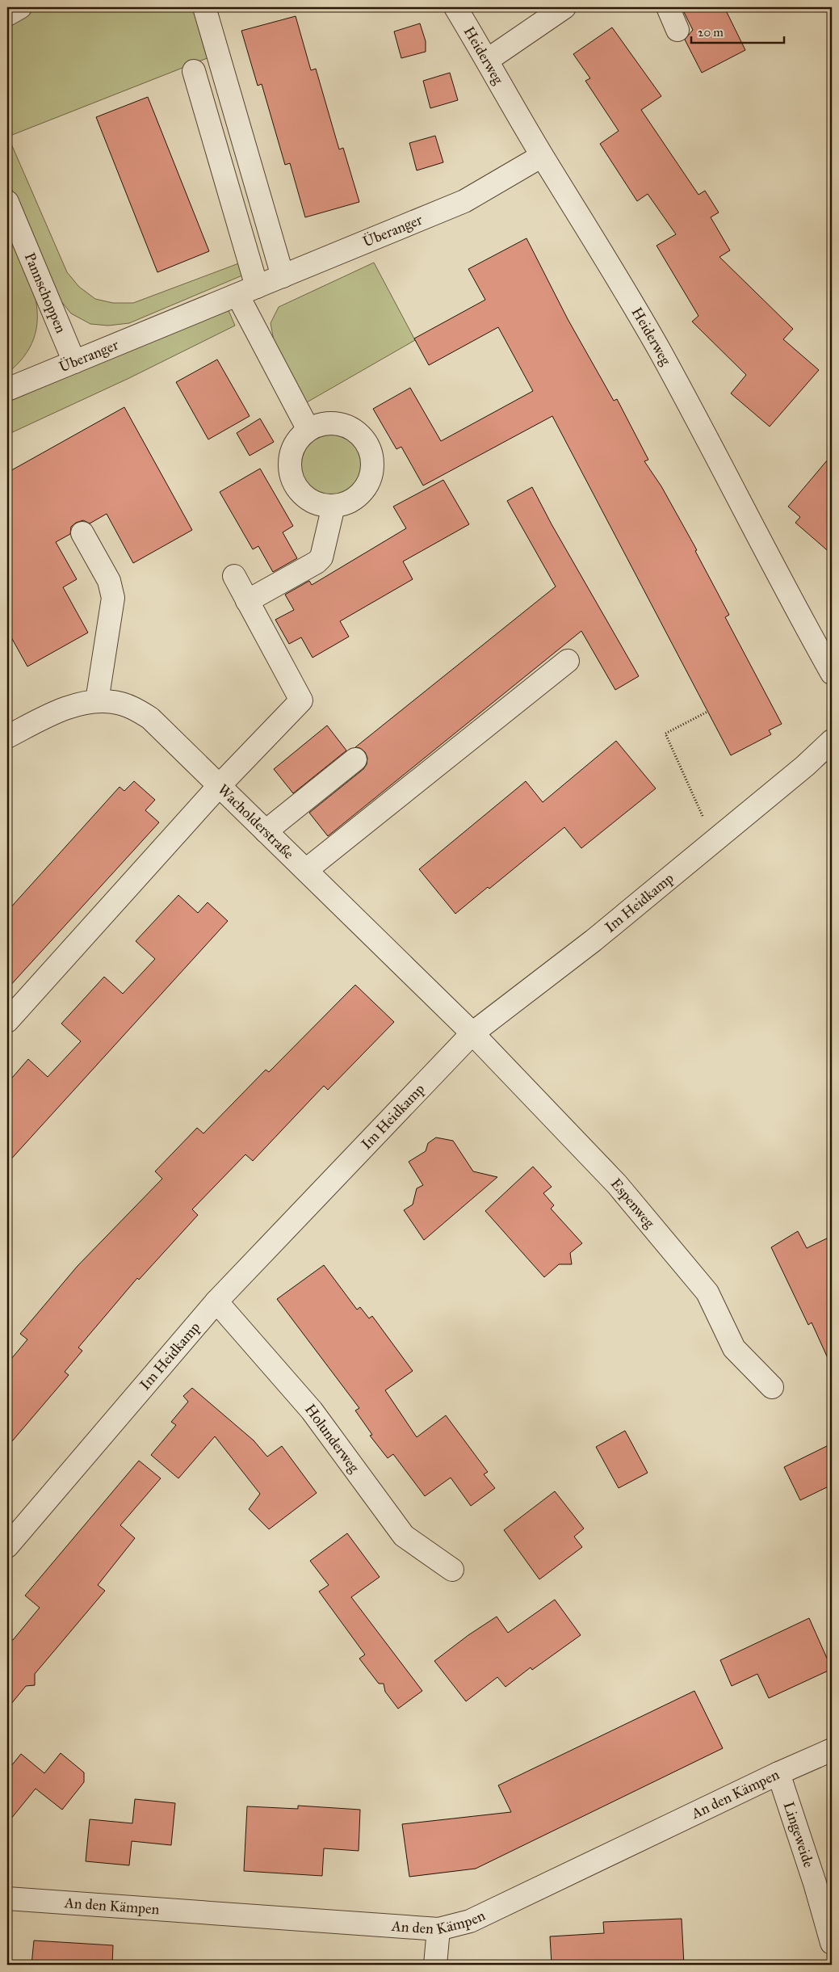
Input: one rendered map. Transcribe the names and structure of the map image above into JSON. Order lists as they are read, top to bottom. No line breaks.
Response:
{"streets":{"street":["Heiderweg","Überanger","Pannschoppen","Wacholderstraße","Im Heidkamp","Espenweg","Holunderweg","An den Kämpen","Lingeweide"]},"crossings":[["Heiderweg","Überanger"],["Überanger","Pannschoppen"],["Wacholderstraße","Im Heidkamp"],["Wacholderstraße","Espenweg"],["Im Heidkamp","Espenweg"],["Im Heidkamp","Holunderweg"],["An den Kämpen","Lingeweide"]],"scale_bar":"20 m"}
